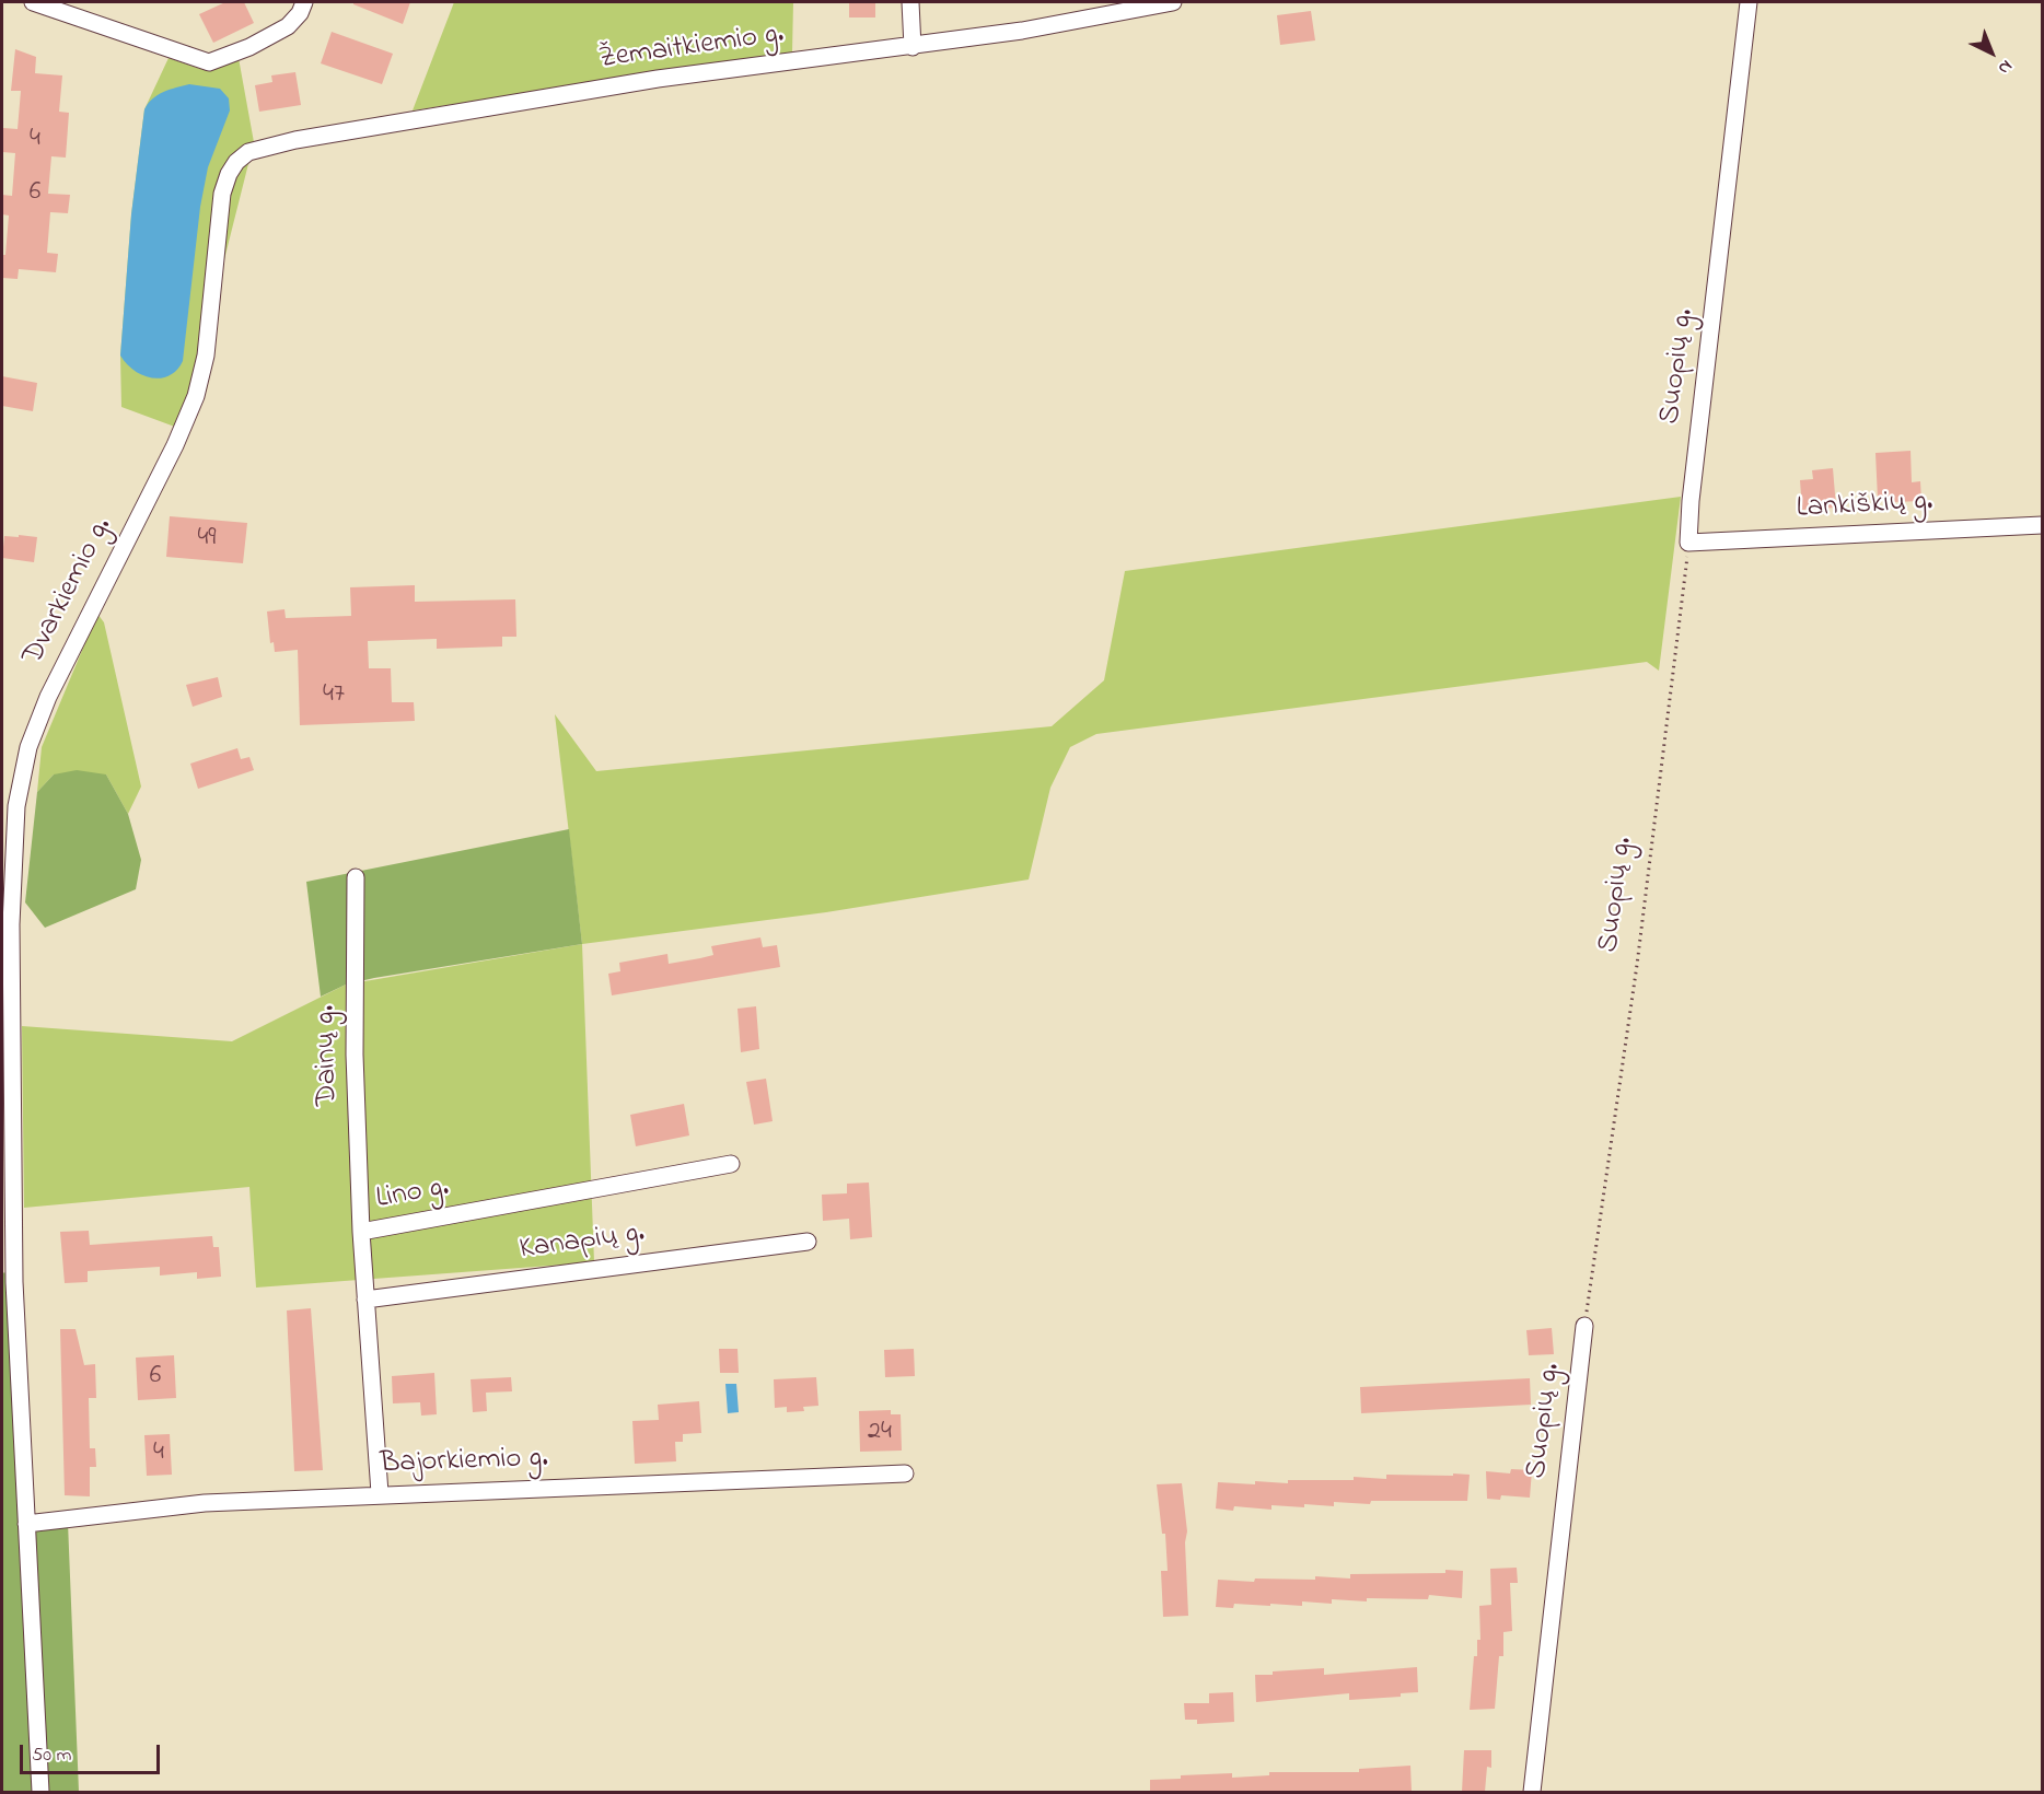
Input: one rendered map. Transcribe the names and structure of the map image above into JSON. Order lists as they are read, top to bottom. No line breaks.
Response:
{"streets":{"street":["Žemaitkiemio g.","Suopių g.","Lankiškių g.","Dvarkiemio g.","Dainų g.","Lino g.","Kanapių g.","Bajorkiemio g."]},"crossings":[["Žemaitkiemio g.","Dvarkiemio g."],["Suopių g.","Lankiškių g."],["Dvarkiemio g.","Bajorkiemio g."],["Dainų g.","Lino g."],["Lino g.","Kanapių g."],["Lino g.","Bajorkiemio g."]],"house_numbers":["4","6","49","47","6","24","4"],"scale_bar":"50 m","north":"bottom right"}
